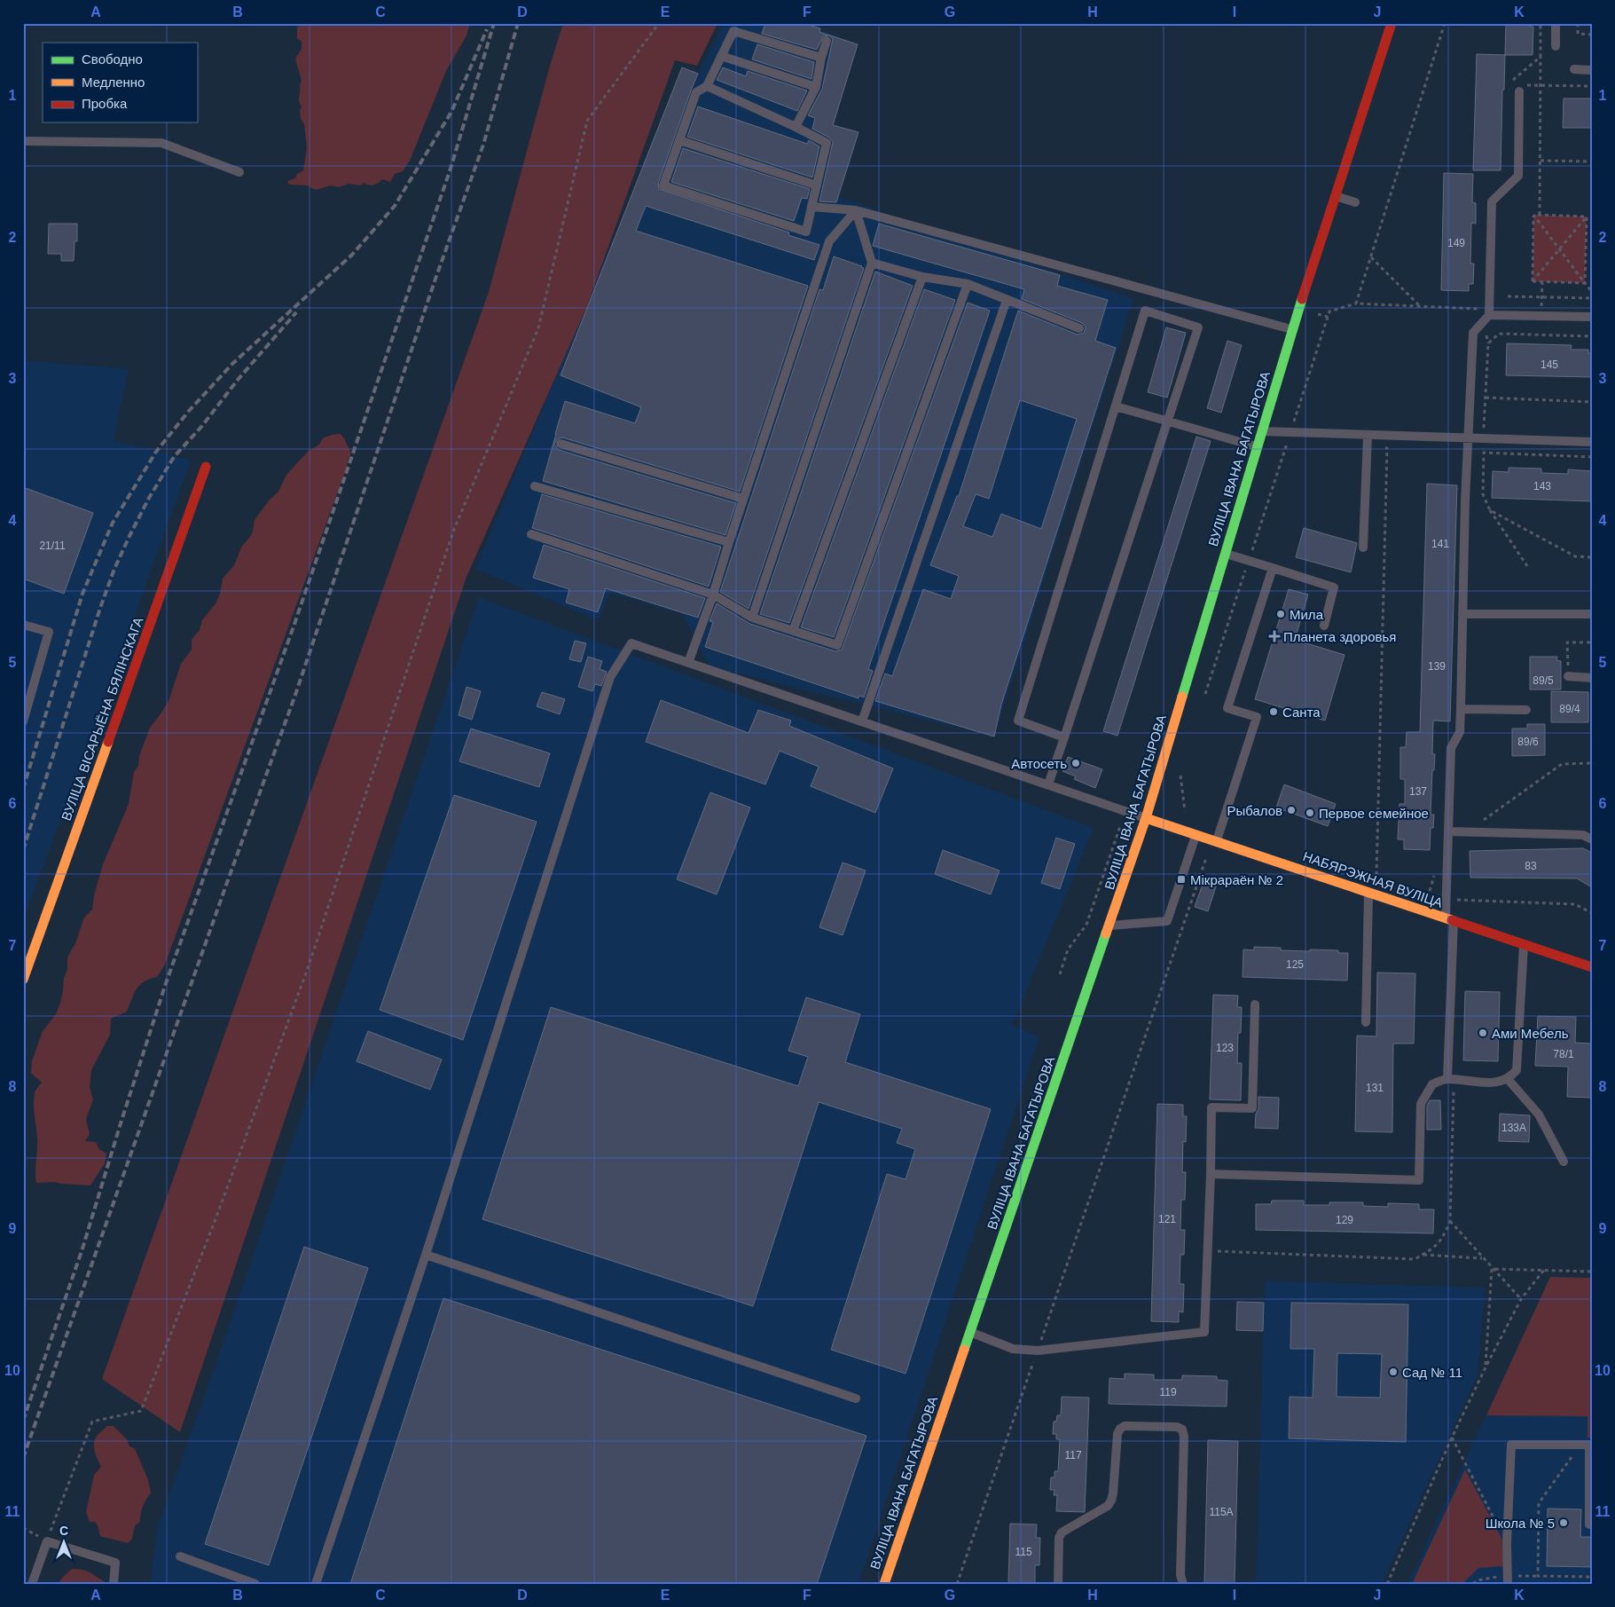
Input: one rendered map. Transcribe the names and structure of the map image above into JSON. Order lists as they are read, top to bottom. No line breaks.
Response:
{"streets":{"main road":["ВУЛІЦА ІВАНА БАГАТЫРОВА","ВУЛІЦА ВІСАРЫЁНА БЯЛІНСКАГА","НАБЯРЭЖНАЯ ВУЛІЦА"]},"crossings":[["ВУЛІЦА ІВАНА БАГАТЫРОВА","НАБЯРЭЖНАЯ ВУЛІЦА"]],"places":{"other":["Мила","Санта","Автосеть","Рыбалов","Первое семейное","Ами Мебель","Сад № 11","Школа № 5"],"health":["Планета здоровья"],"transit":["Мікрараён № 2"]},"house_numbers":["149","145","143","141","21/11","139","89/5","89/4","89/6","137","83","125","123","78/1","131","133А","121","129","119","117","115А","115"],"legend":["Свободно","Медленно","Пробка"],"north":"top","grid":{"columns":["A","B","C","D","E","F","G","H","I","J","K"],"rows":["1","2","3","4","5","6","7","8","9","10","11"]}}
